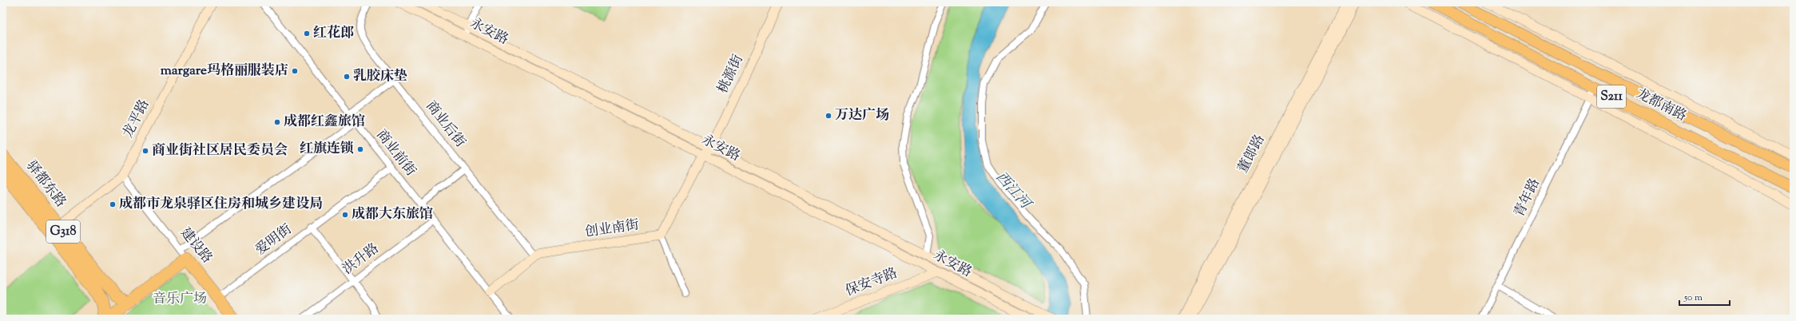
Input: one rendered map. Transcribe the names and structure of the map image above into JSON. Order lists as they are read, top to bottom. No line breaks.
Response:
{"streets":{"highway":["驿都东路","G318","建设路"],"main road":["S211","龙都南路"],"street":["永安路","桃源街","龙平路","商业后街","商业前街","董郞路","青年路","创业南街","爱明街","洪升路","保安寺路"]},"crossings":[["永安路","桃源街"],["永安路","保安寺路"],["龙都南路","青年路"],["龙平路","驿都东路"],["龙平路","建设路"],["商业后街","创业南街"],["商业前街","创业南街"],["商业前街","爱明街"],["商业前街","洪升路"],["爱明街","建设路"]],"water":["西江河"],"parks":["音乐广场"],"places":["红花郎","margare玛格丽服装店","乳胶床垫","万达广场","成都红鑫旅馆","红旗连锁","商业街社区居民委员会","成都市龙泉驿区住房和城乡建设局","成都大东旅馆"],"scale_bar":"50 m"}
